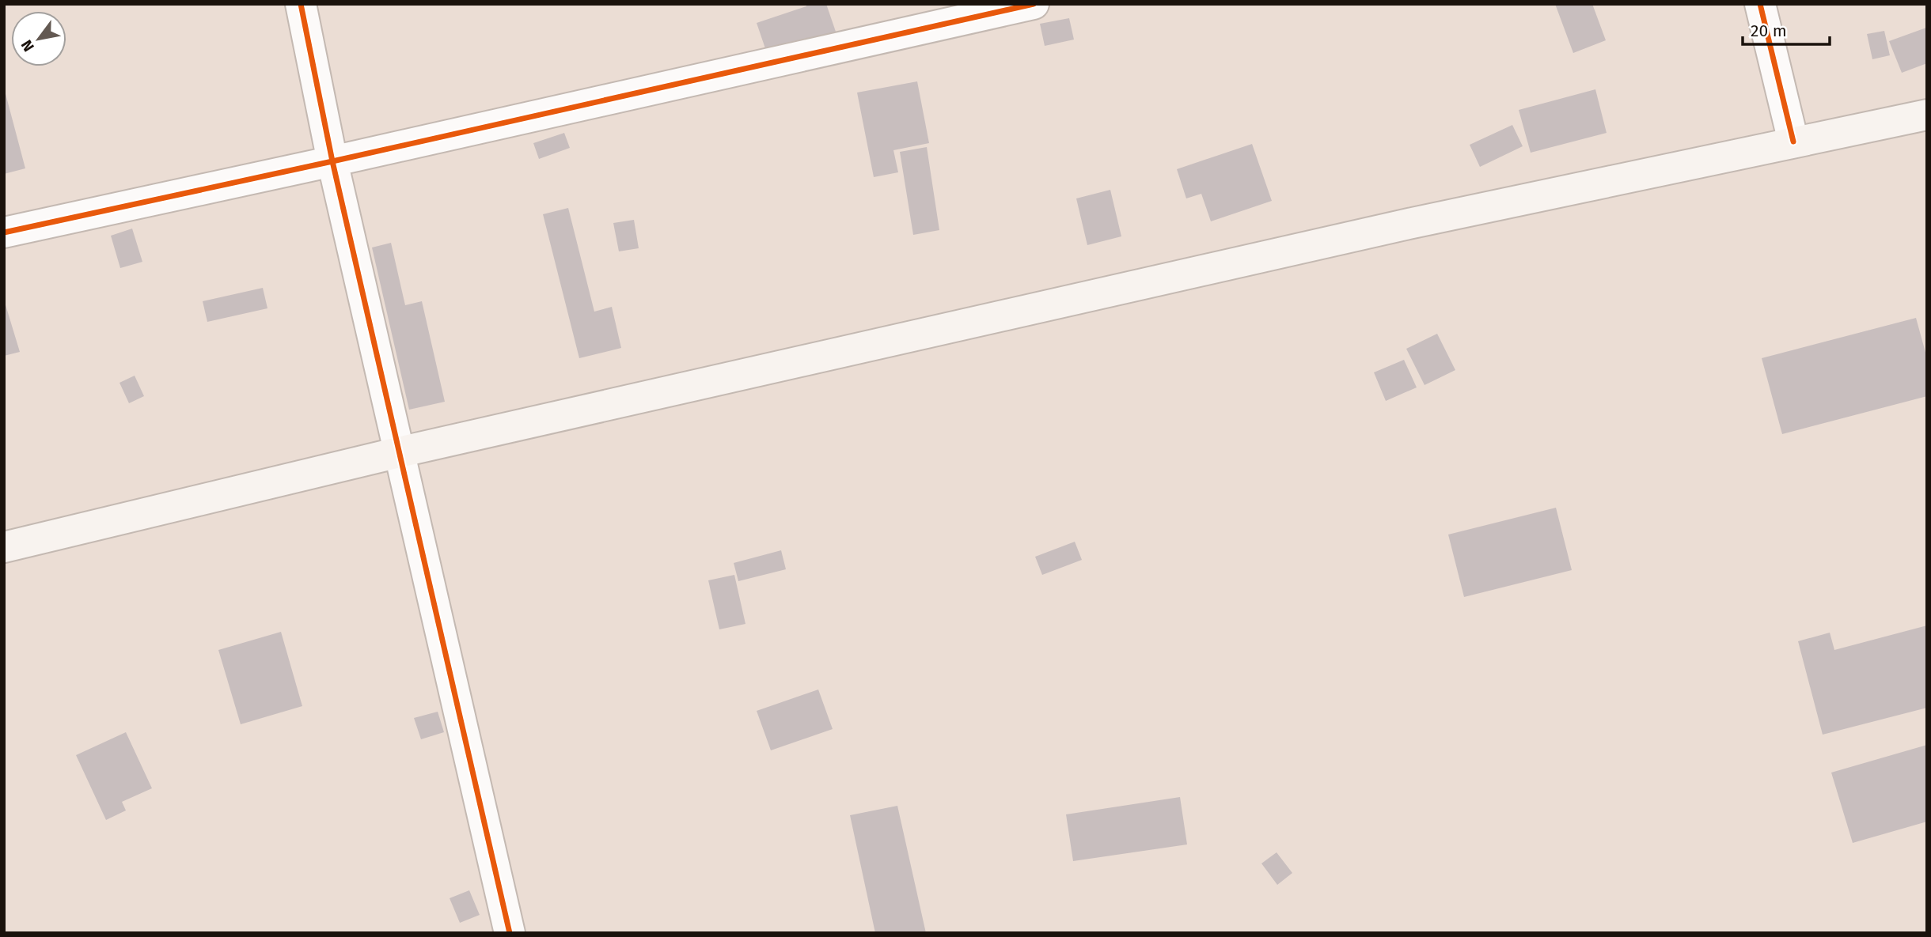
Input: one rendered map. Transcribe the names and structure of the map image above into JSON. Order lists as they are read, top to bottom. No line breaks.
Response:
{"scale_bar":"20 m","north":"bottom left"}
